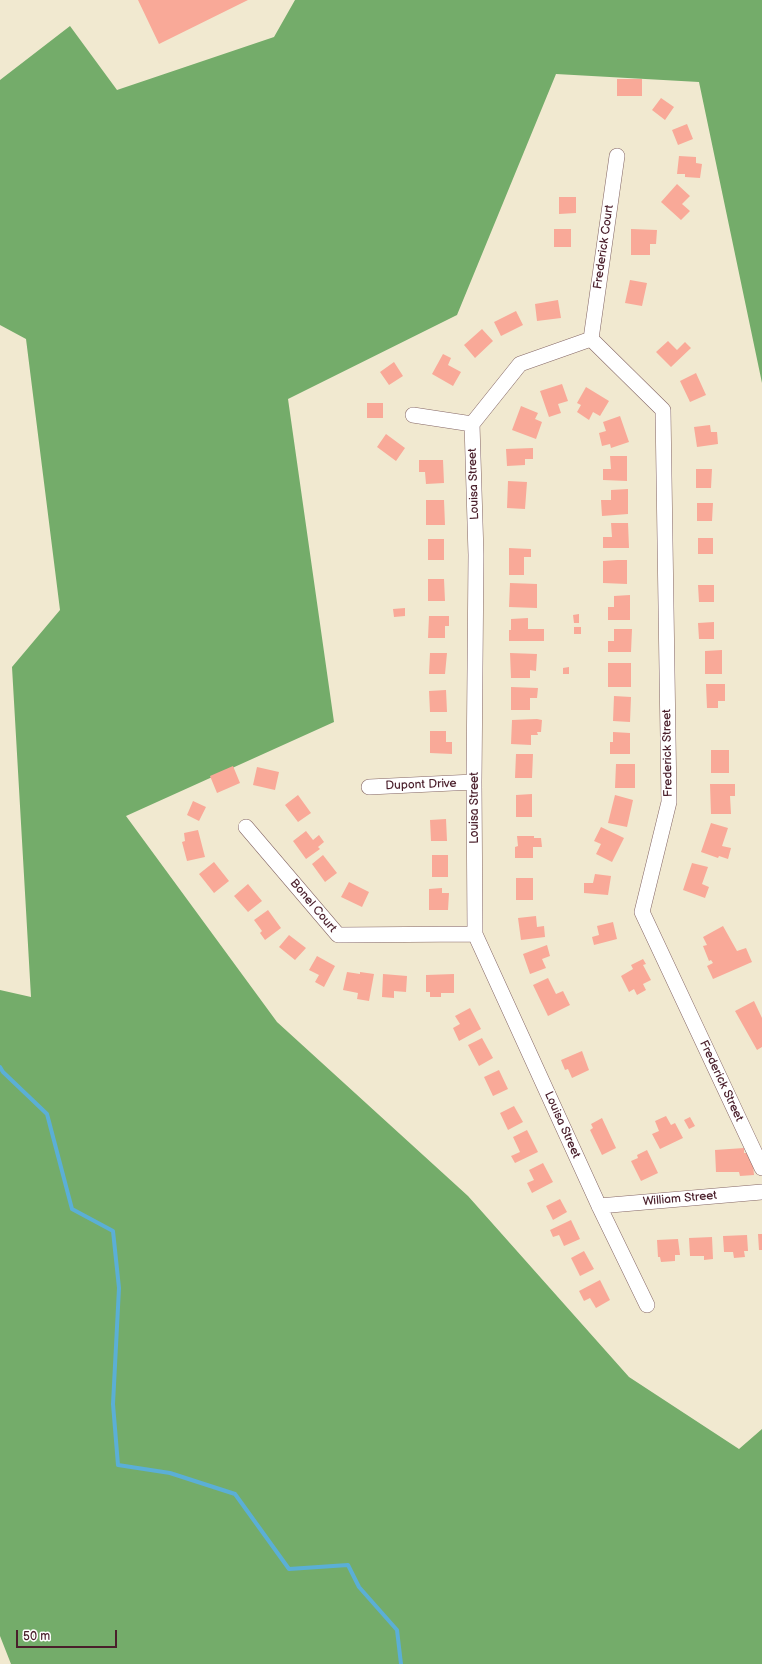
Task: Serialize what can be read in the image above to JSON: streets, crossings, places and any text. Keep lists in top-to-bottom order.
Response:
{
  "streets": {
    "street": [
      "Frederick Court",
      "Louisa Street",
      "Frederick Street",
      "Dupont Drive",
      "Bonel Court",
      "William Street"
    ]
  },
  "crossings": [
    ["Frederick Court", "Frederick Street"],
    ["Louisa Street", "Dupont Drive"],
    ["Louisa Street", "Bonel Court"],
    ["Louisa Street", "William Street"]
  ],
  "scale_bar": "50 m"
}
